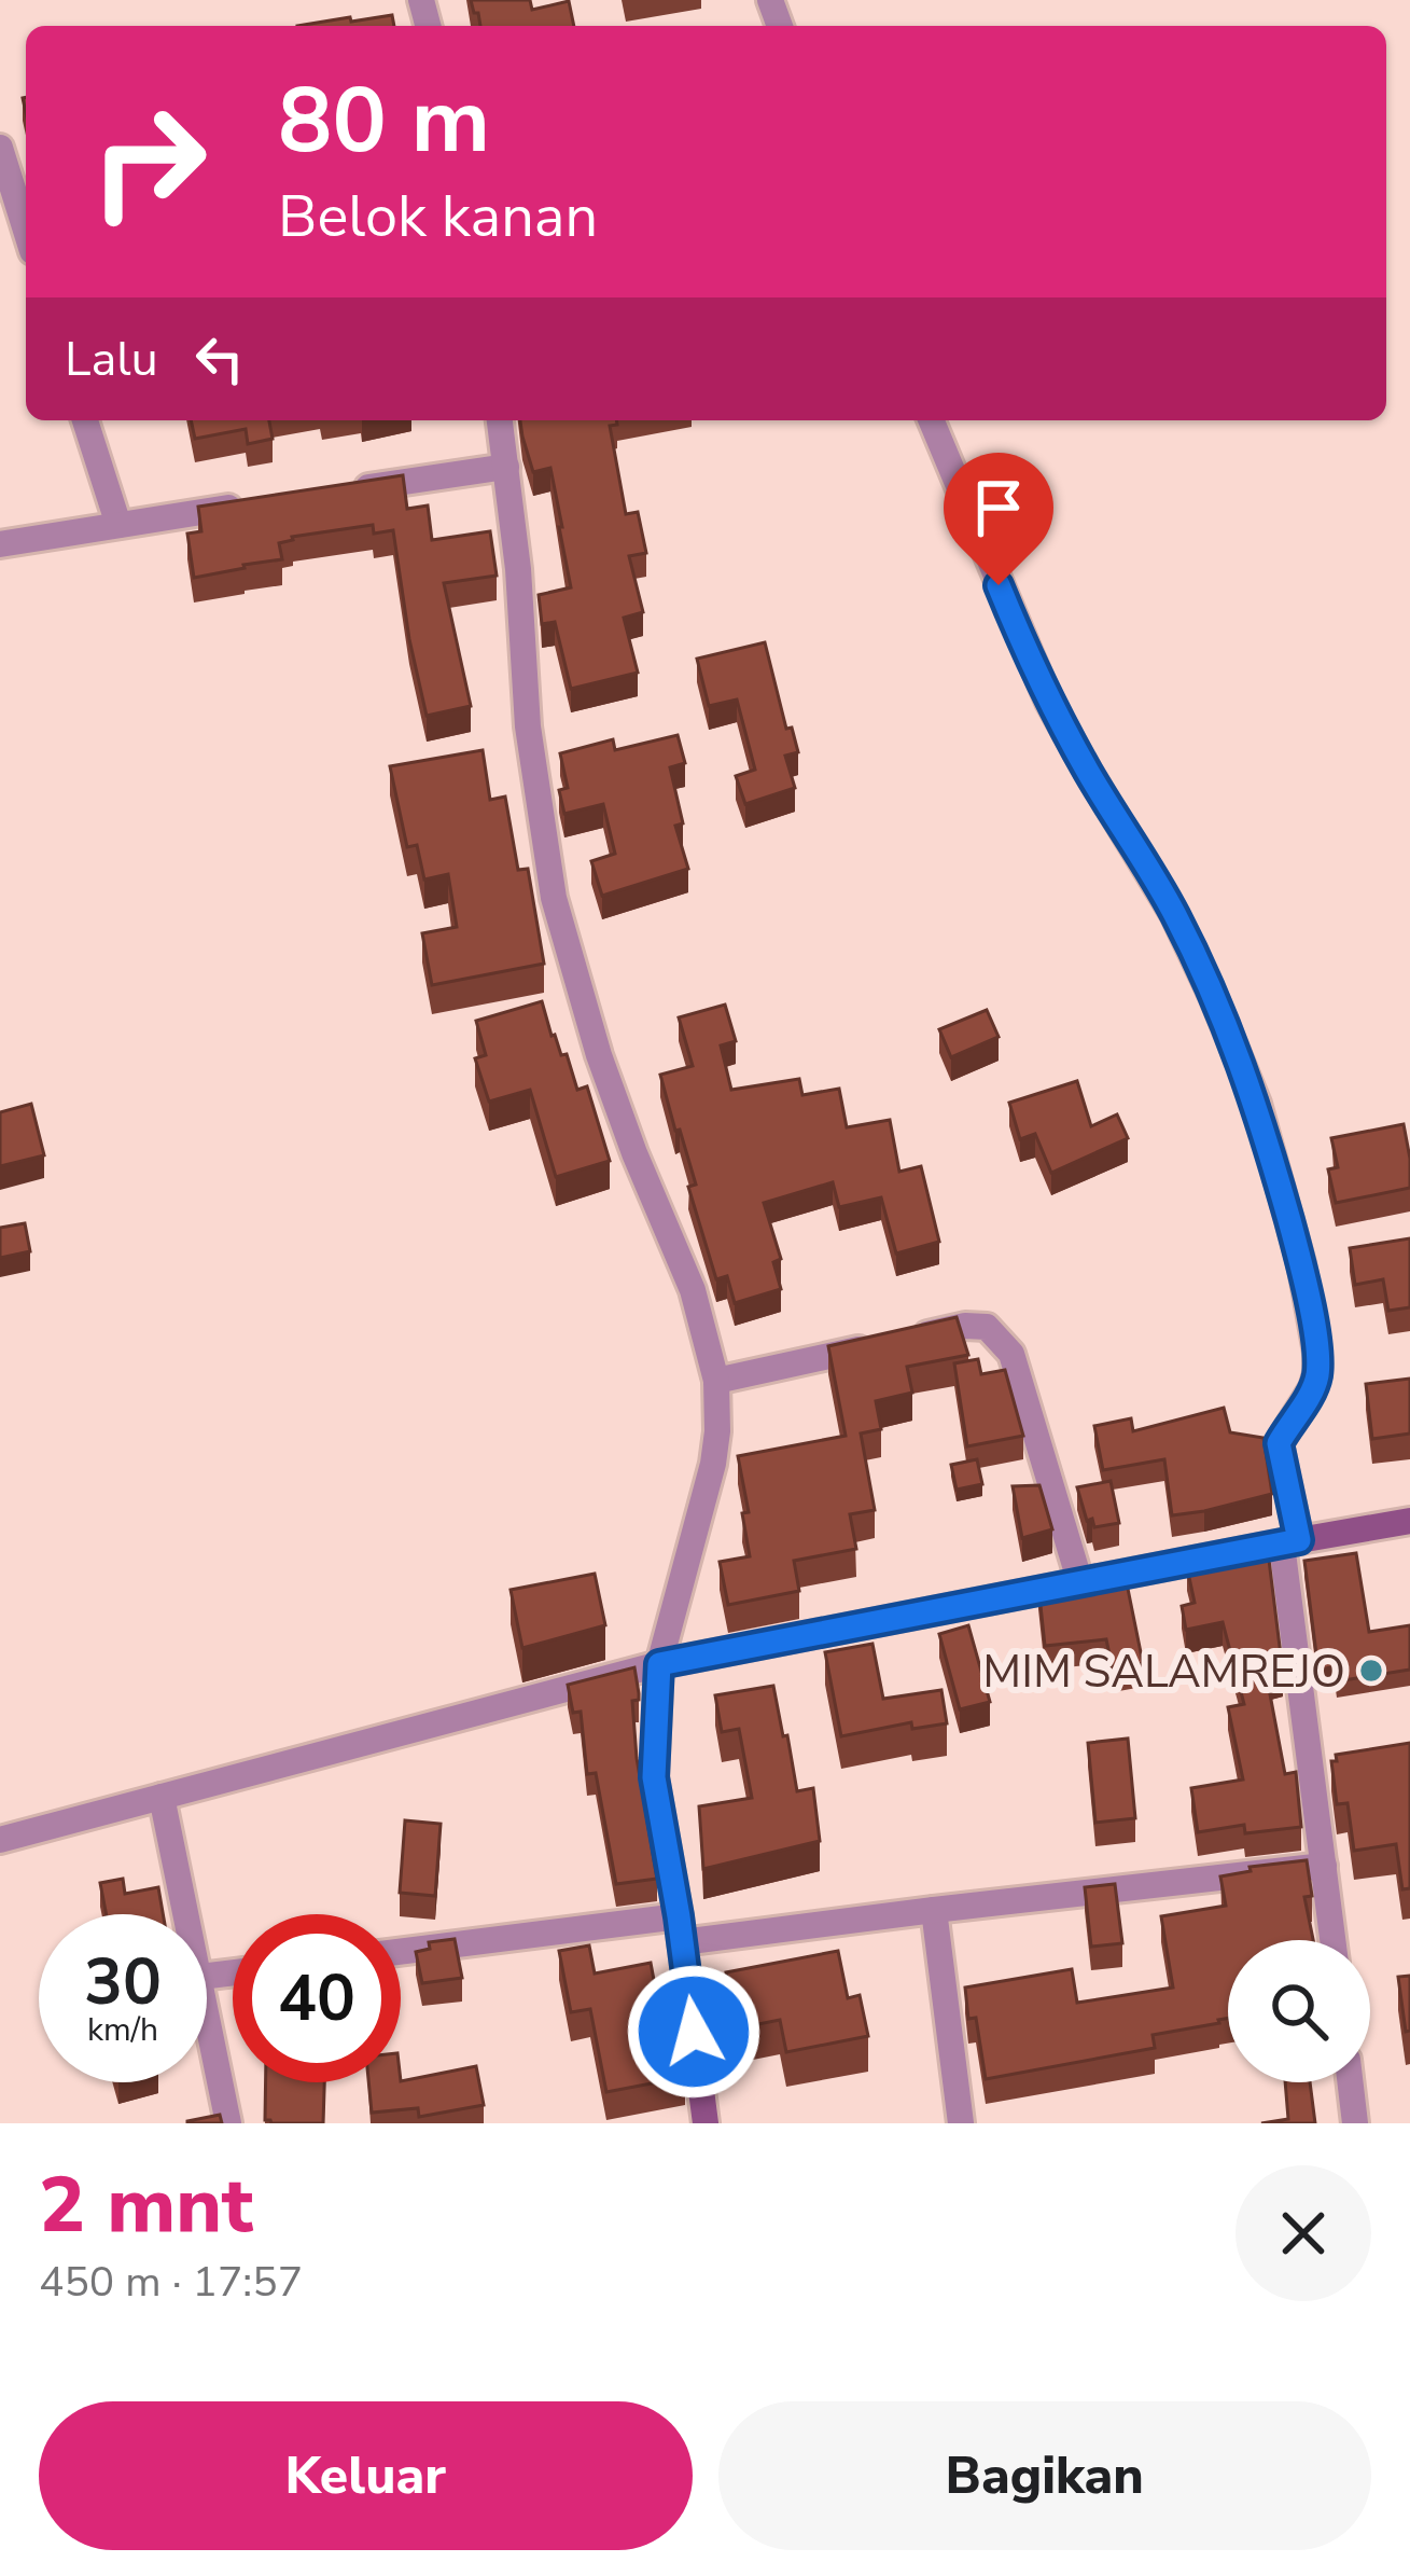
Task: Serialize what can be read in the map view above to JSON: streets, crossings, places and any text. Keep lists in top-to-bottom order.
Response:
{
  "places": ["MIM SALAMREJO"],
  "page": {
    "turn": ["80 m", "Belok kanan"],
    "then": "Lalu",
    "speed": "30 km/h",
    "limit": "40",
    "heading": ["2 mnt", "450 m · 17:57"],
    "buttons": ["Keluar", "Bagikan"]
  }
}
